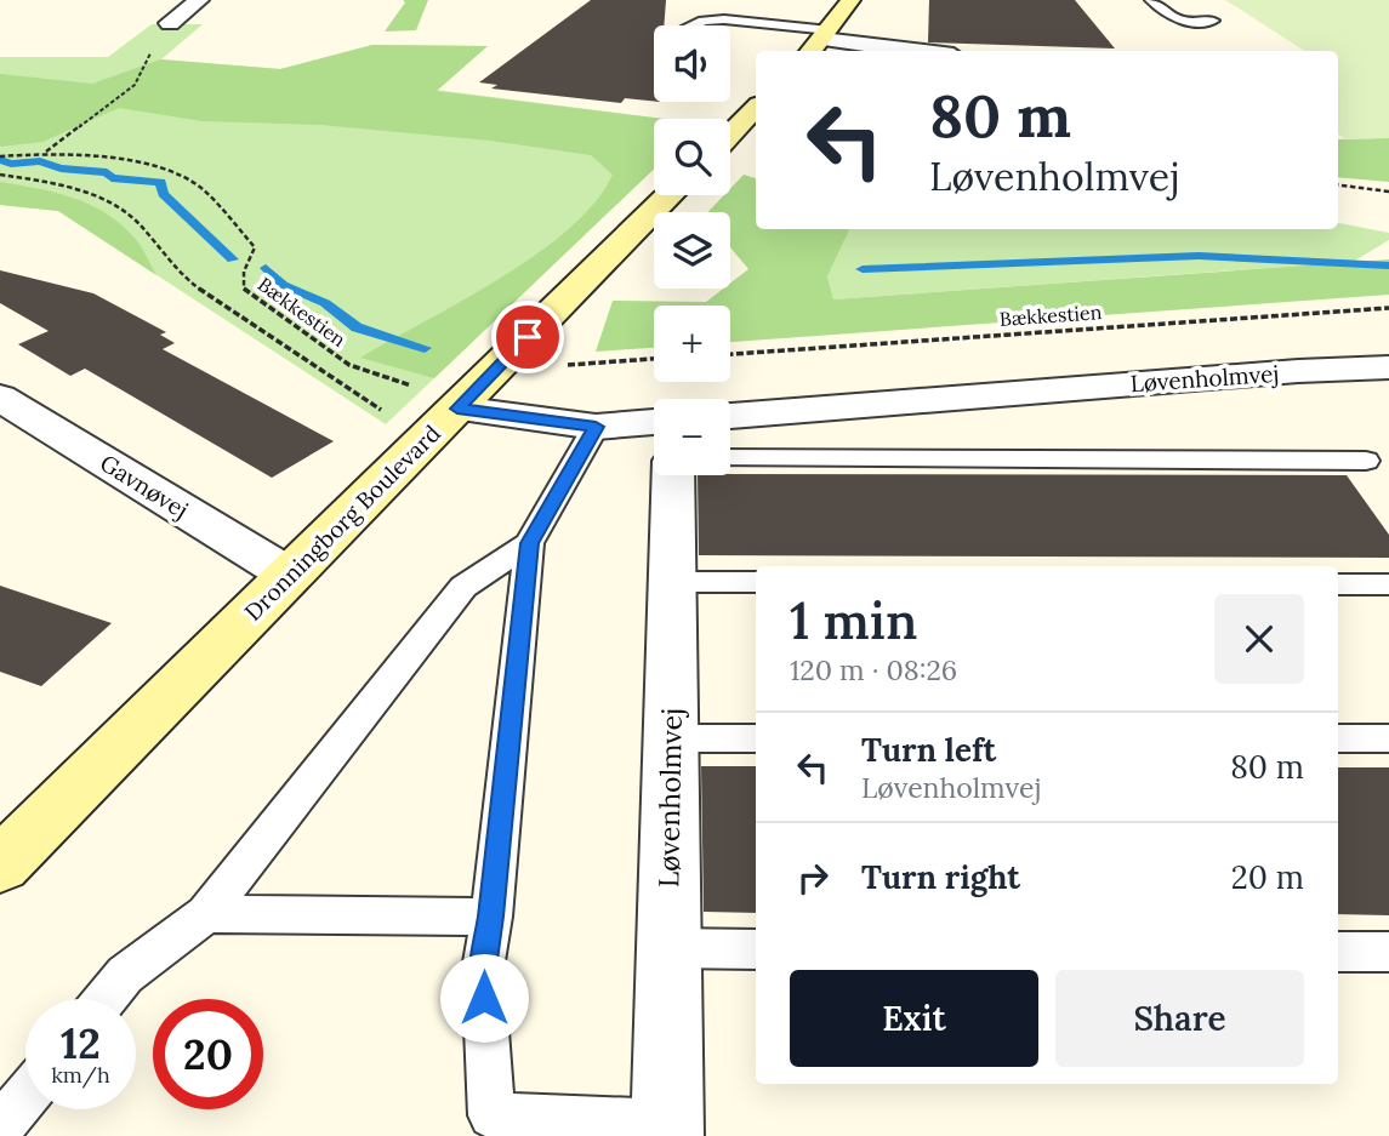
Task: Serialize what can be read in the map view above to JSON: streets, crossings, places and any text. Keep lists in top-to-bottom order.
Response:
{
  "streets": {
    "street": ["Løvenholmvej", "Gavnøvej", "Dronningborg Boulevard"],
    "path": ["Bækkestien"]
  },
  "crossings": [
    ["Bækkestien", "Dronningborg Boulevard"],
    ["Gavnøvej", "Dronningborg Boulevard"]
  ],
  "page": {
    "map_buttons": ["+", "−"],
    "turn": ["80 m", "Løvenholmvej"],
    "heading": ["1 min", "120 m · 08:26"],
    "list": [
      {
        "name": "Turn left",
        "note": "Løvenholmvej",
        "value": "80 m"
      },
      {
        "name": "Turn right",
        "value": "20 m"
      }
    ],
    "buttons": ["Exit", "Share"],
    "speed": "12 km/h",
    "limit": "20"
  }
}
